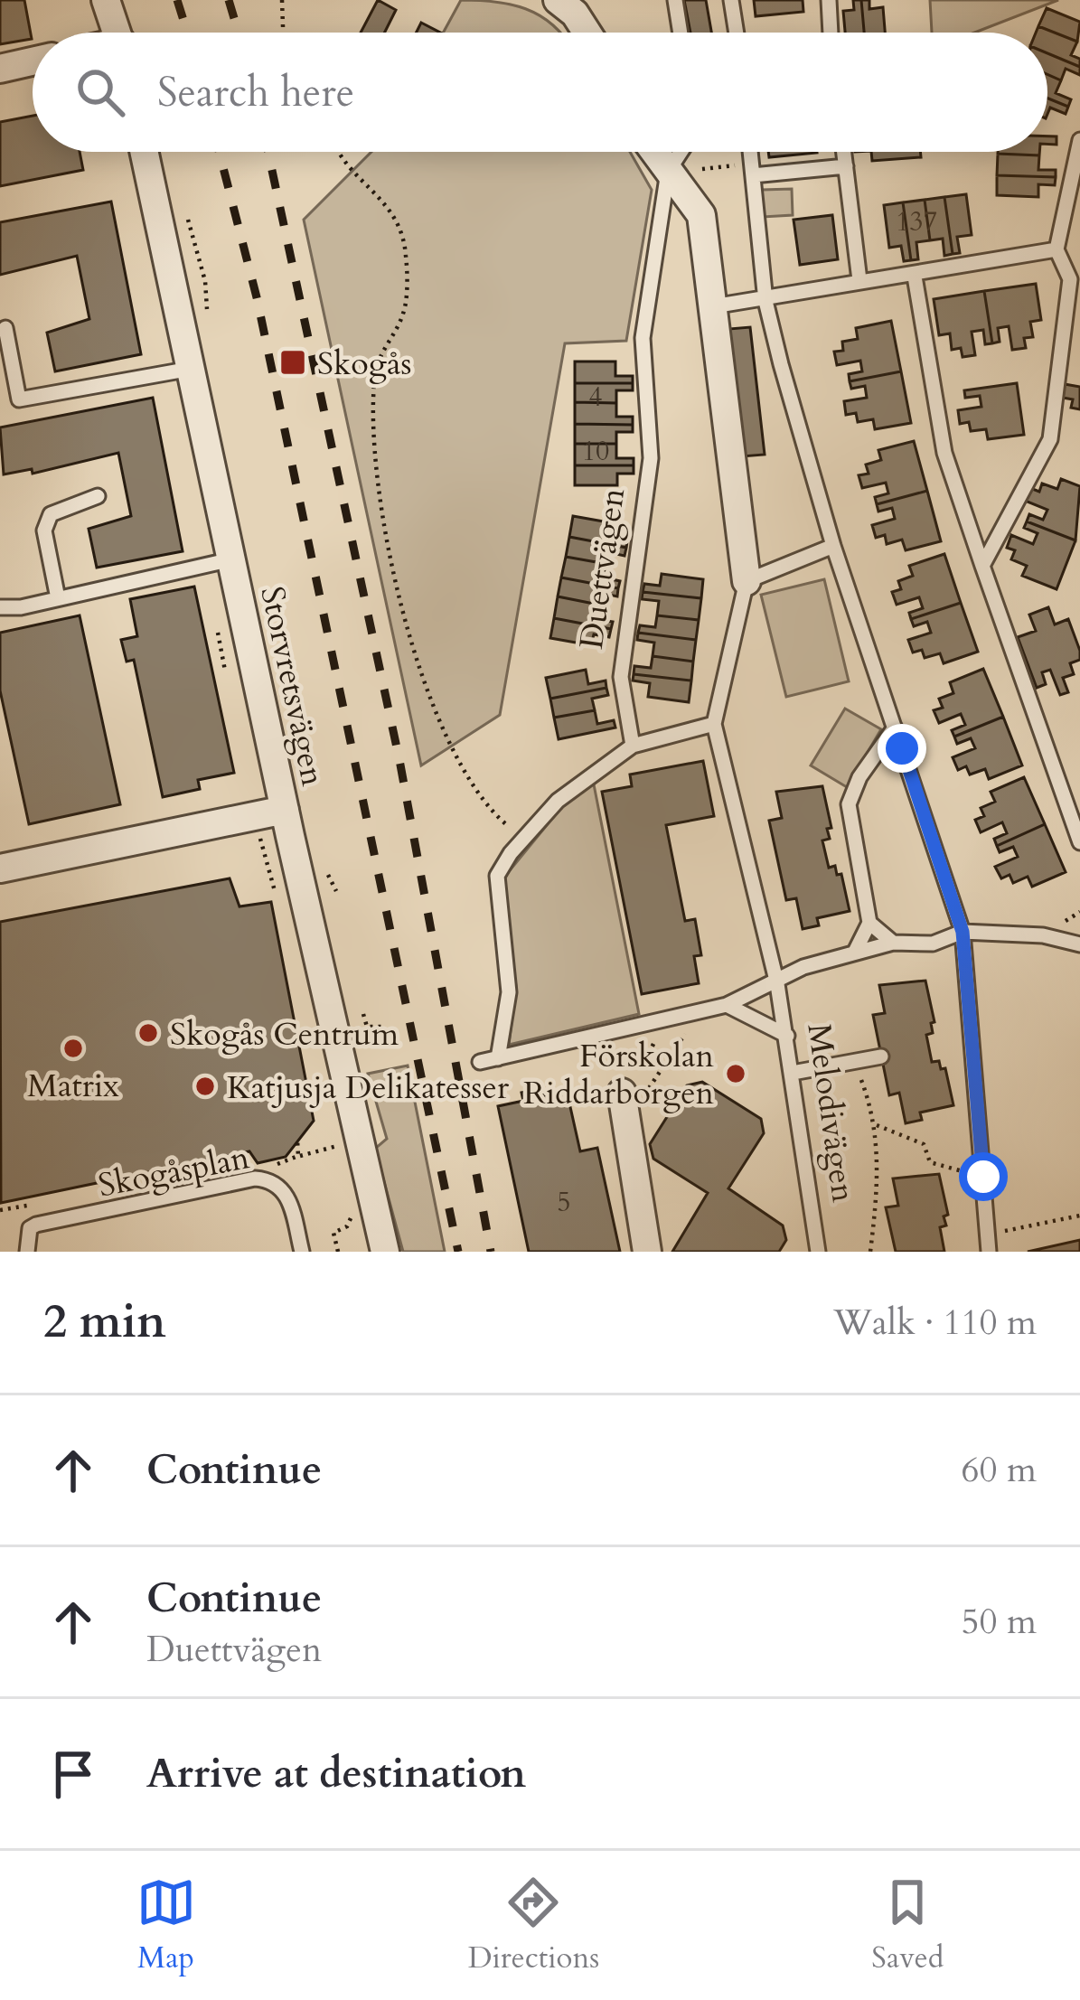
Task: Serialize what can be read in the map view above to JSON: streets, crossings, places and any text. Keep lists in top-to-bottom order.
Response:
{
  "streets": {
    "street": ["Storvretsvägen"],
    "lane": ["Duettvägen", "Melodivägen", "Skogåsplan"]
  },
  "places": {
    "transit": ["Skogås"],
    "other": [
      "Skogås Centrum",
      "Matrix",
      "Förskolan Riddarborgen",
      "Katjusja Delikatesser"
    ]
  },
  "house_numbers": [
    "137",
    "4",
    "10",
    "5"
  ],
  "page": {
    "search": "Search here",
    "heading": ["2 min", "Walk · 110 m"],
    "list": [
      ["Continue", "60 m"],
      ["Continue", "Duettvägen", "50 m"],
      "Arrive at destination"
    ],
    "nav": ["Map", "Directions", "Saved"]
  }
}
